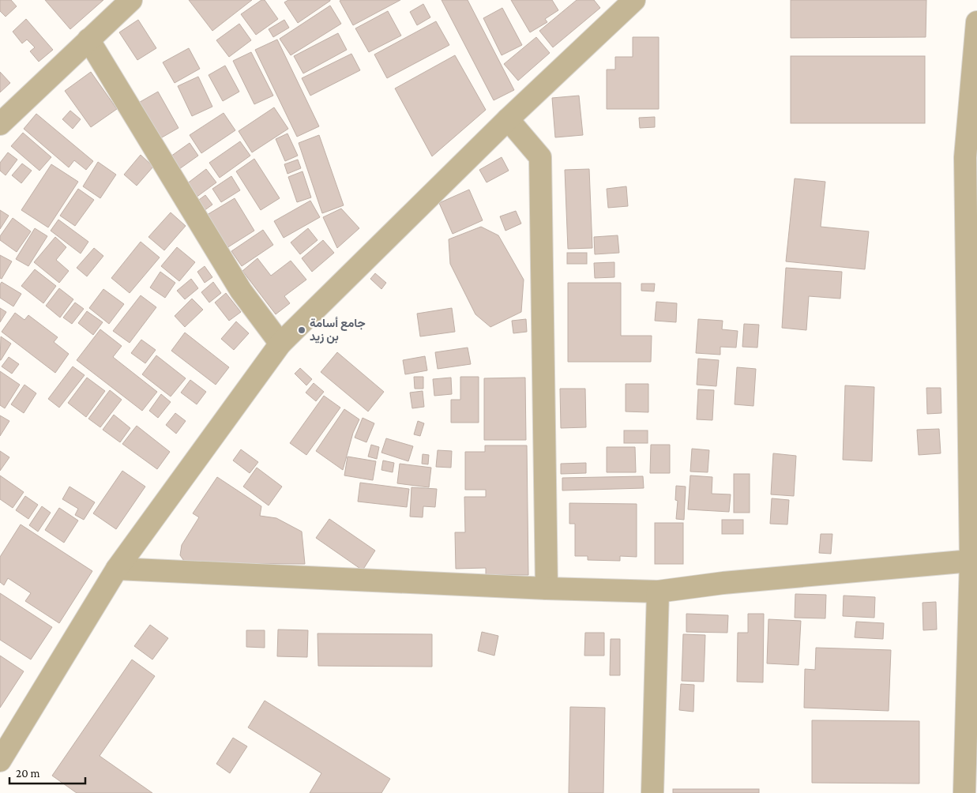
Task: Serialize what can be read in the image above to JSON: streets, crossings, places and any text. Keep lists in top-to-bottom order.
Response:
{
  "places": ["جامع أسامة بن زيد"],
  "scale_bar": "20 m"
}
